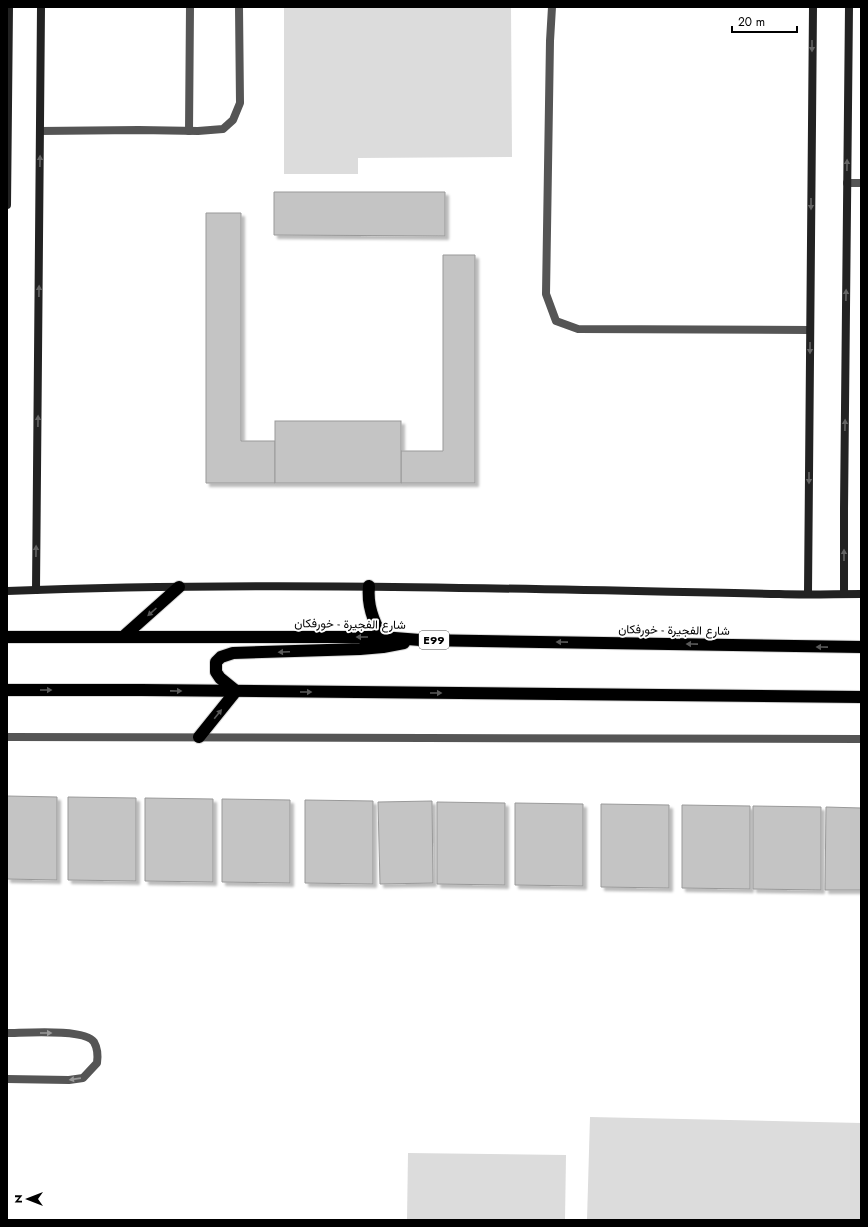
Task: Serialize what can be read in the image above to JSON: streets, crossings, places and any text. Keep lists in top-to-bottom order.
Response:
{
  "streets": {
    "highway": ["شارع الفجيرة - خورفكان", "E99"]
  },
  "scale_bar": "20 m",
  "north": "left"
}
